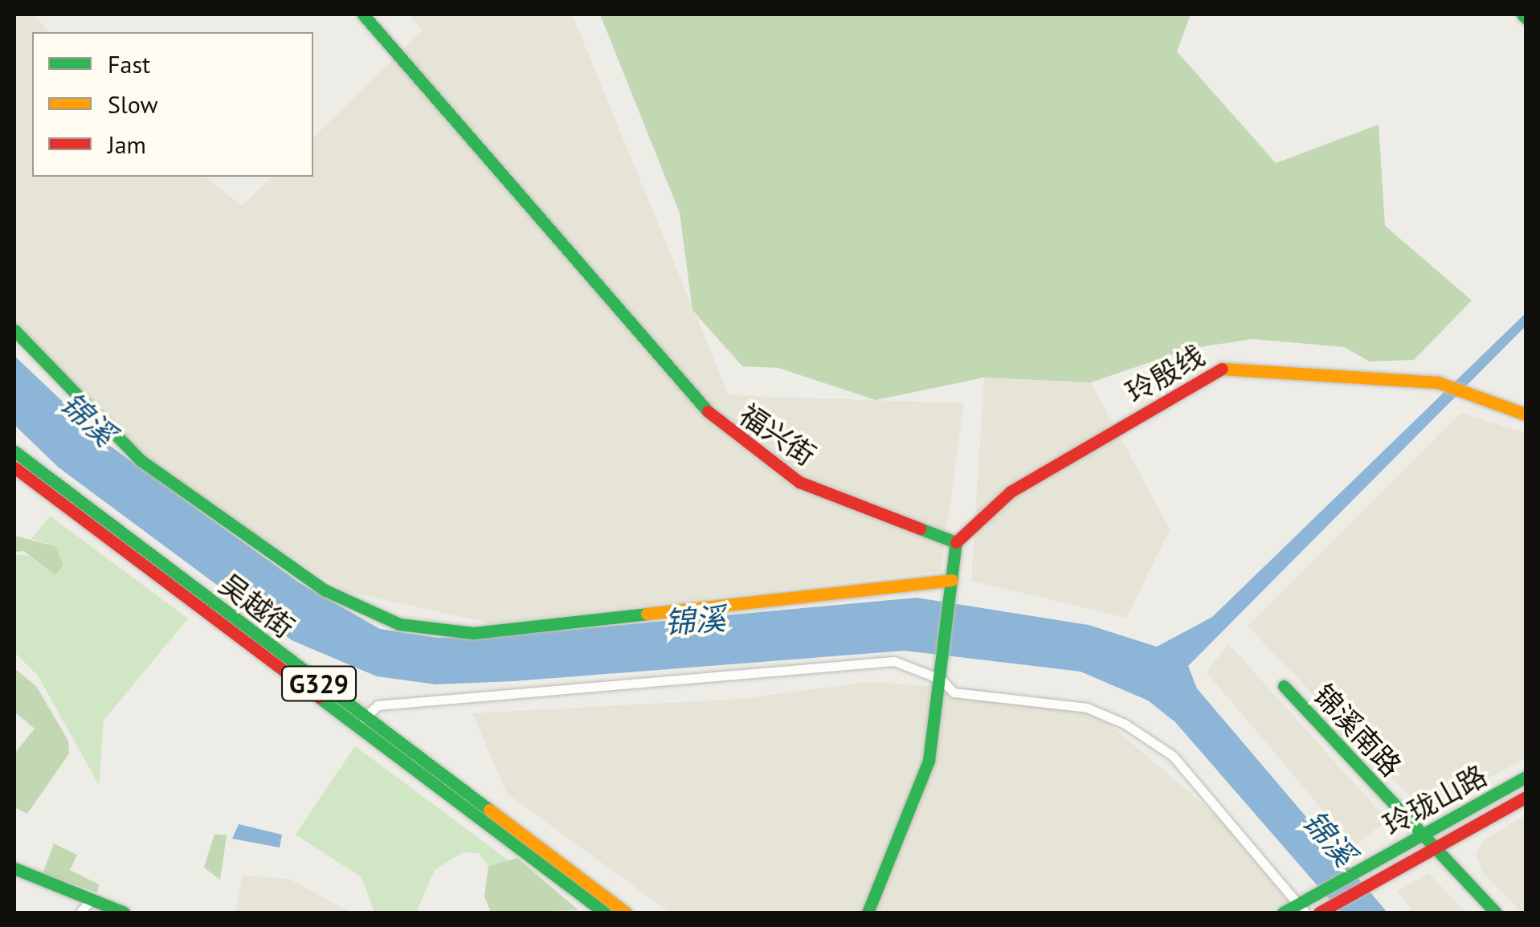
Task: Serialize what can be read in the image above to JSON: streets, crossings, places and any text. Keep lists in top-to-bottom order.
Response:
{
  "streets": {
    "main road": [
      "玲殷线",
      "福兴街",
      "吴越街",
      "G329",
      "锦溪南路",
      "玲珑山路"
    ]
  },
  "crossings": [
    ["玲殷线", "福兴街"],
    ["锦溪南路", "玲珑山路"]
  ],
  "water": ["锦溪"],
  "legend": ["Fast", "Slow", "Jam"]
}
